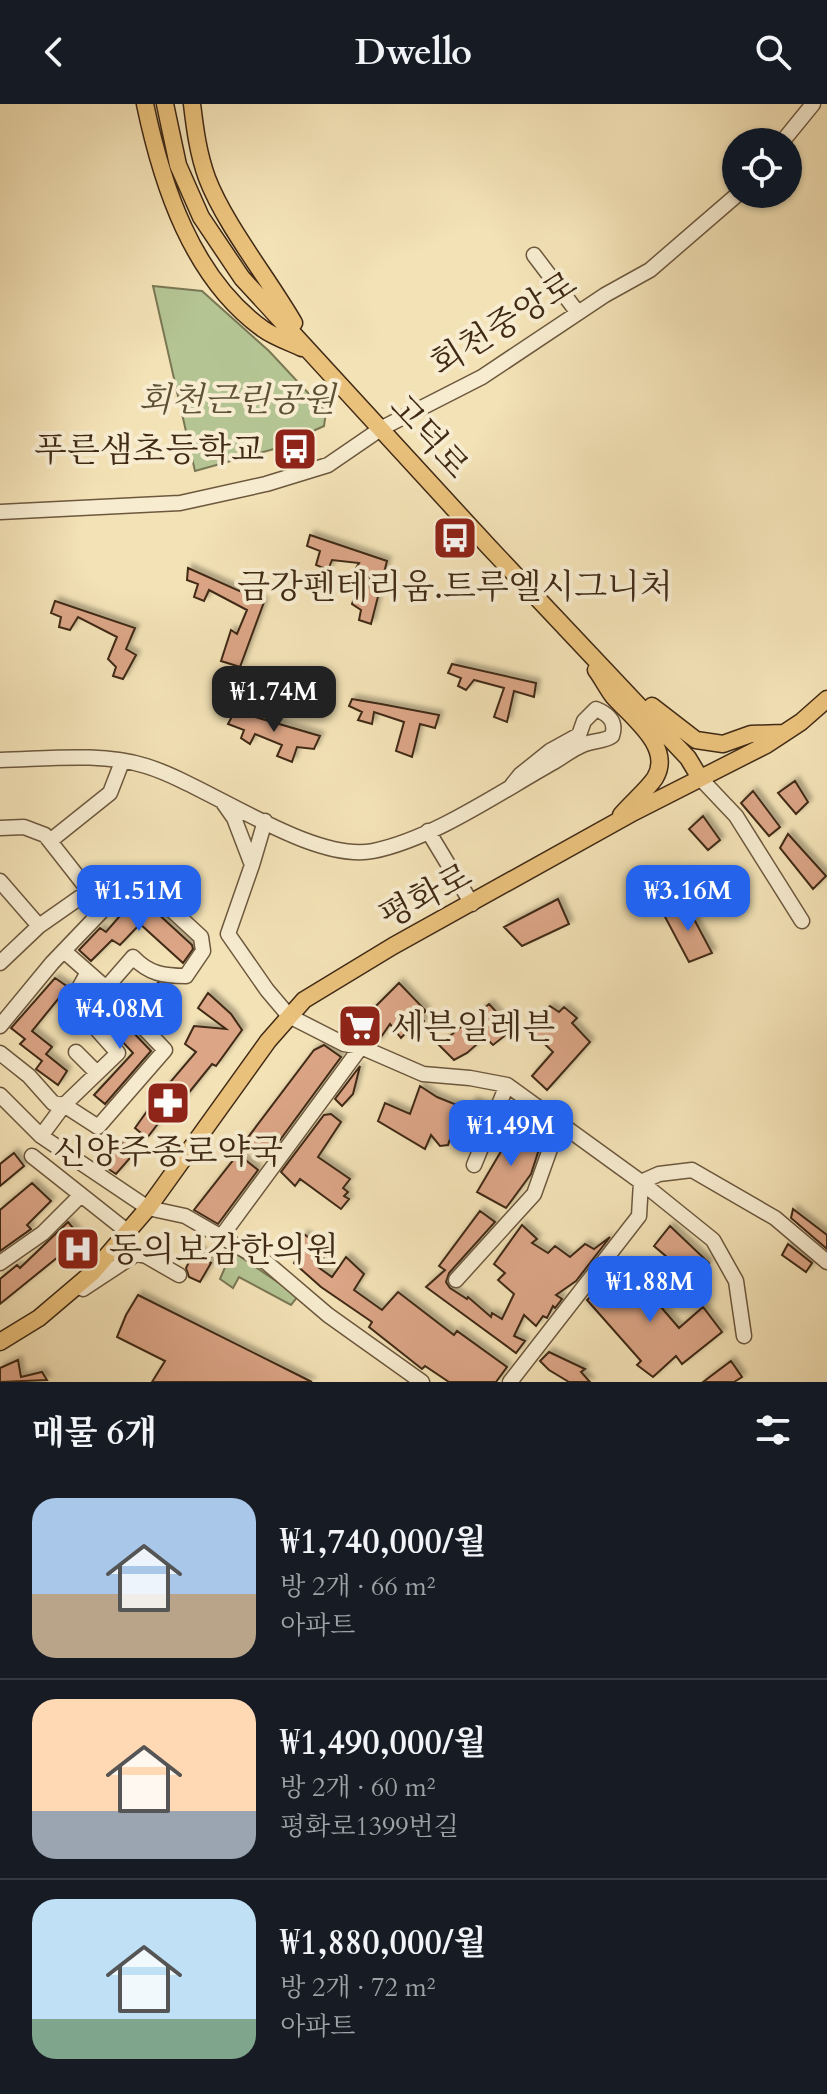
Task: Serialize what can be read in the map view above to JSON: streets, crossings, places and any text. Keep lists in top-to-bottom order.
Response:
{
  "streets": {
    "main road": ["고덕로", "평화로"],
    "street": ["회천중앙로"]
  },
  "crossings": [
    ["회천중앙로", "고덕로"],
    ["고덕로", "평화로"]
  ],
  "parks": ["회천근린공원"],
  "places": {
    "bus stop": ["푸른샘초등학교", "금강펜테리움.트루엘시그니처"],
    "supermarket": ["세븐일레븐"],
    "pharmacy": ["신양주종로약국"],
    "hospital": ["동의보감한의원"]
  },
  "page": {
    "header": "Dwello",
    "price": [
      "₩1.74M",
      "₩1.51M",
      "₩3.16M",
      "₩4.08M",
      "₩1.49M",
      "₩1.88M"
    ],
    "heading": "매물 6개",
    "list": [
      {
        "name": "₩1,740,000/월",
        "note": "방 2개 · 66 m² · 아파트"
      },
      {
        "name": "₩1,490,000/월",
        "note": "방 2개 · 60 m² · 평화로1399번길"
      },
      {
        "name": "₩1,880,000/월",
        "note": "방 2개 · 72 m² · 아파트"
      }
    ]
  }
}
